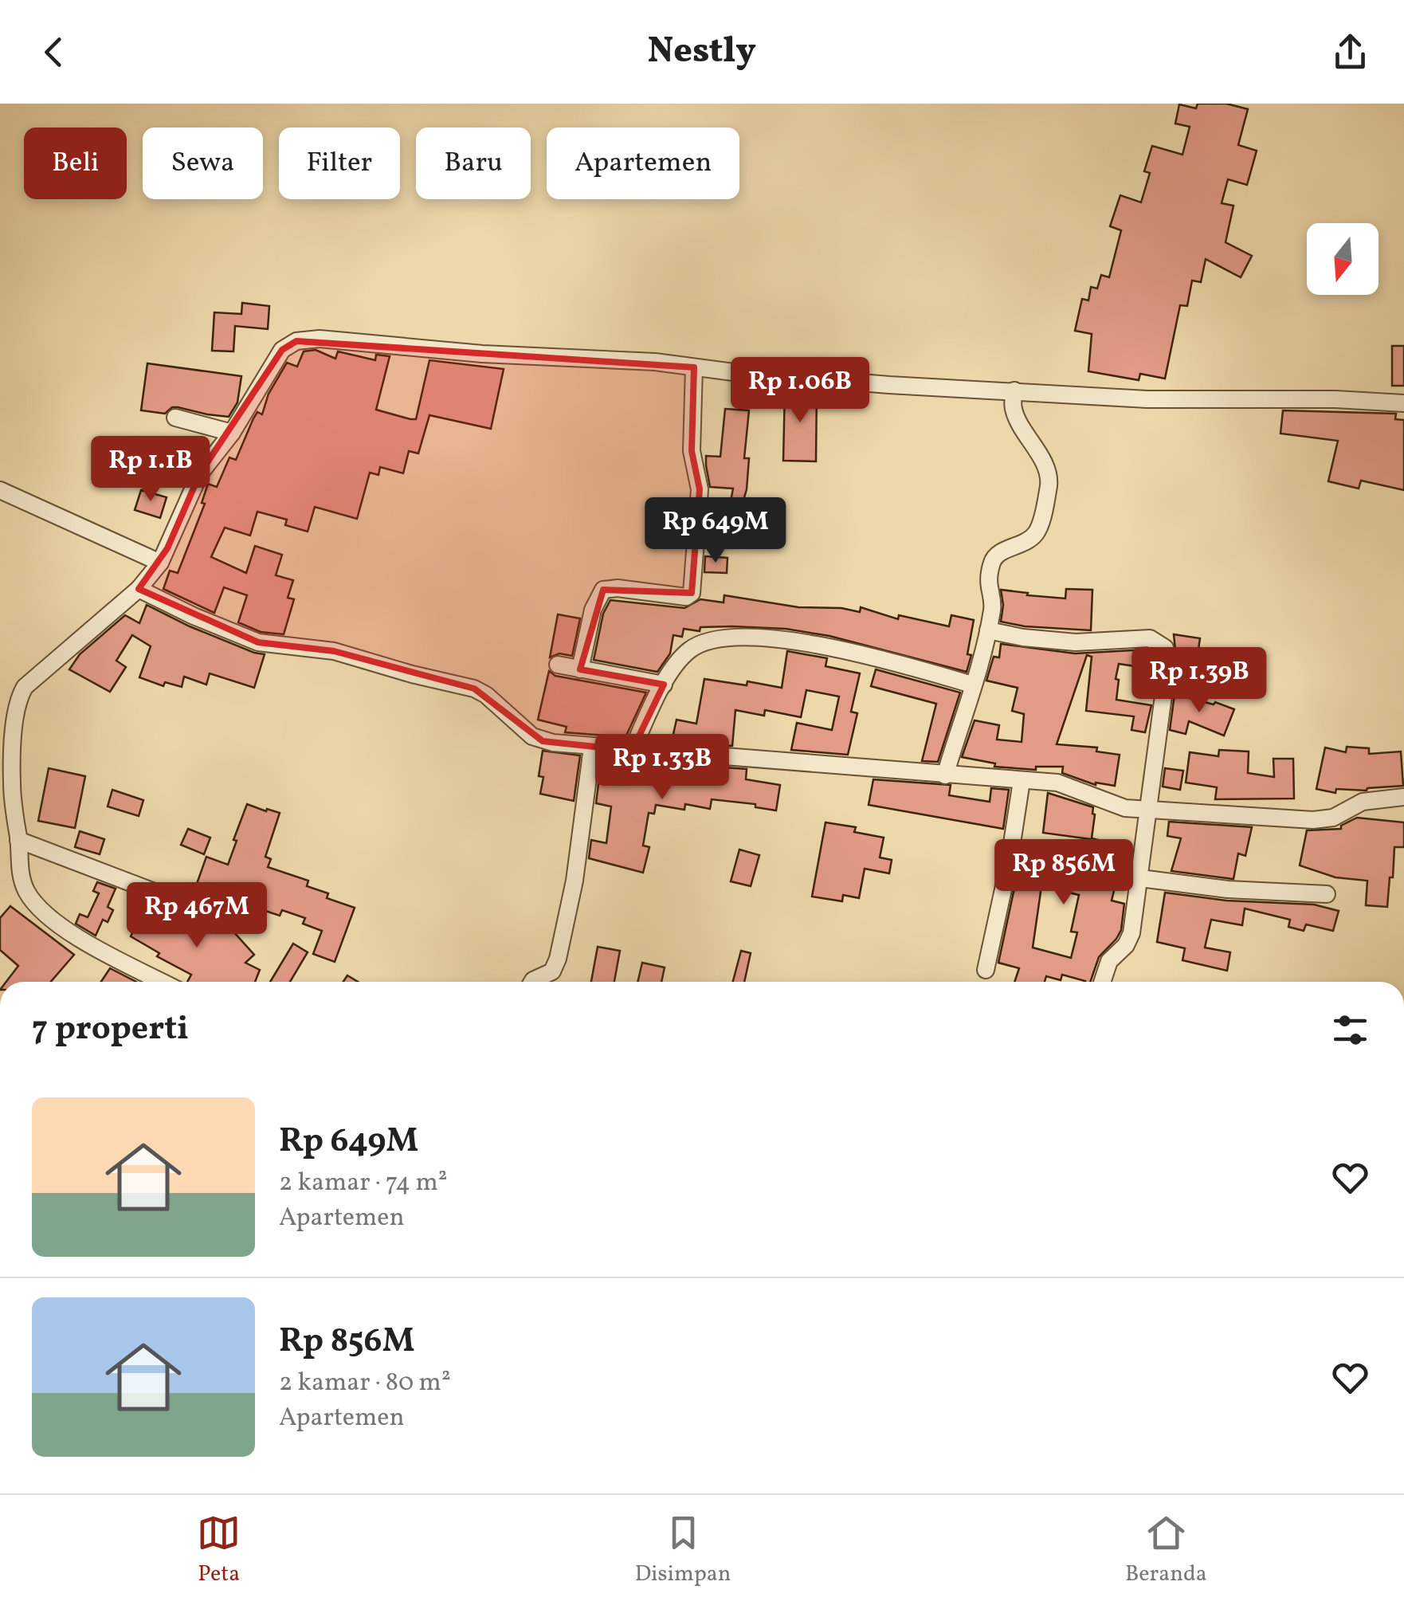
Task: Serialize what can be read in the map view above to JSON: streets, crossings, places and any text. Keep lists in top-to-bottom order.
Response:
{
  "north": "bottom",
  "page": {
    "header": "Nestly",
    "chip": [
      "Beli",
      "Sewa",
      "Filter",
      "Baru",
      "Apartemen"
    ],
    "price": [
      "Rp 1.06B",
      "Rp 1.1B",
      "Rp 649M",
      "Rp 1.39B",
      "Rp 1.33B",
      "Rp 856M",
      "Rp 467M"
    ],
    "heading": "7 properti",
    "list": [
      {
        "name": "Rp 649M",
        "note": "2 kamar · 74 m² · Apartemen"
      },
      {
        "name": "Rp 856M",
        "note": "2 kamar · 80 m² · Apartemen"
      }
    ],
    "tabs": ["Peta", "Disimpan", "Beranda"]
  }
}
